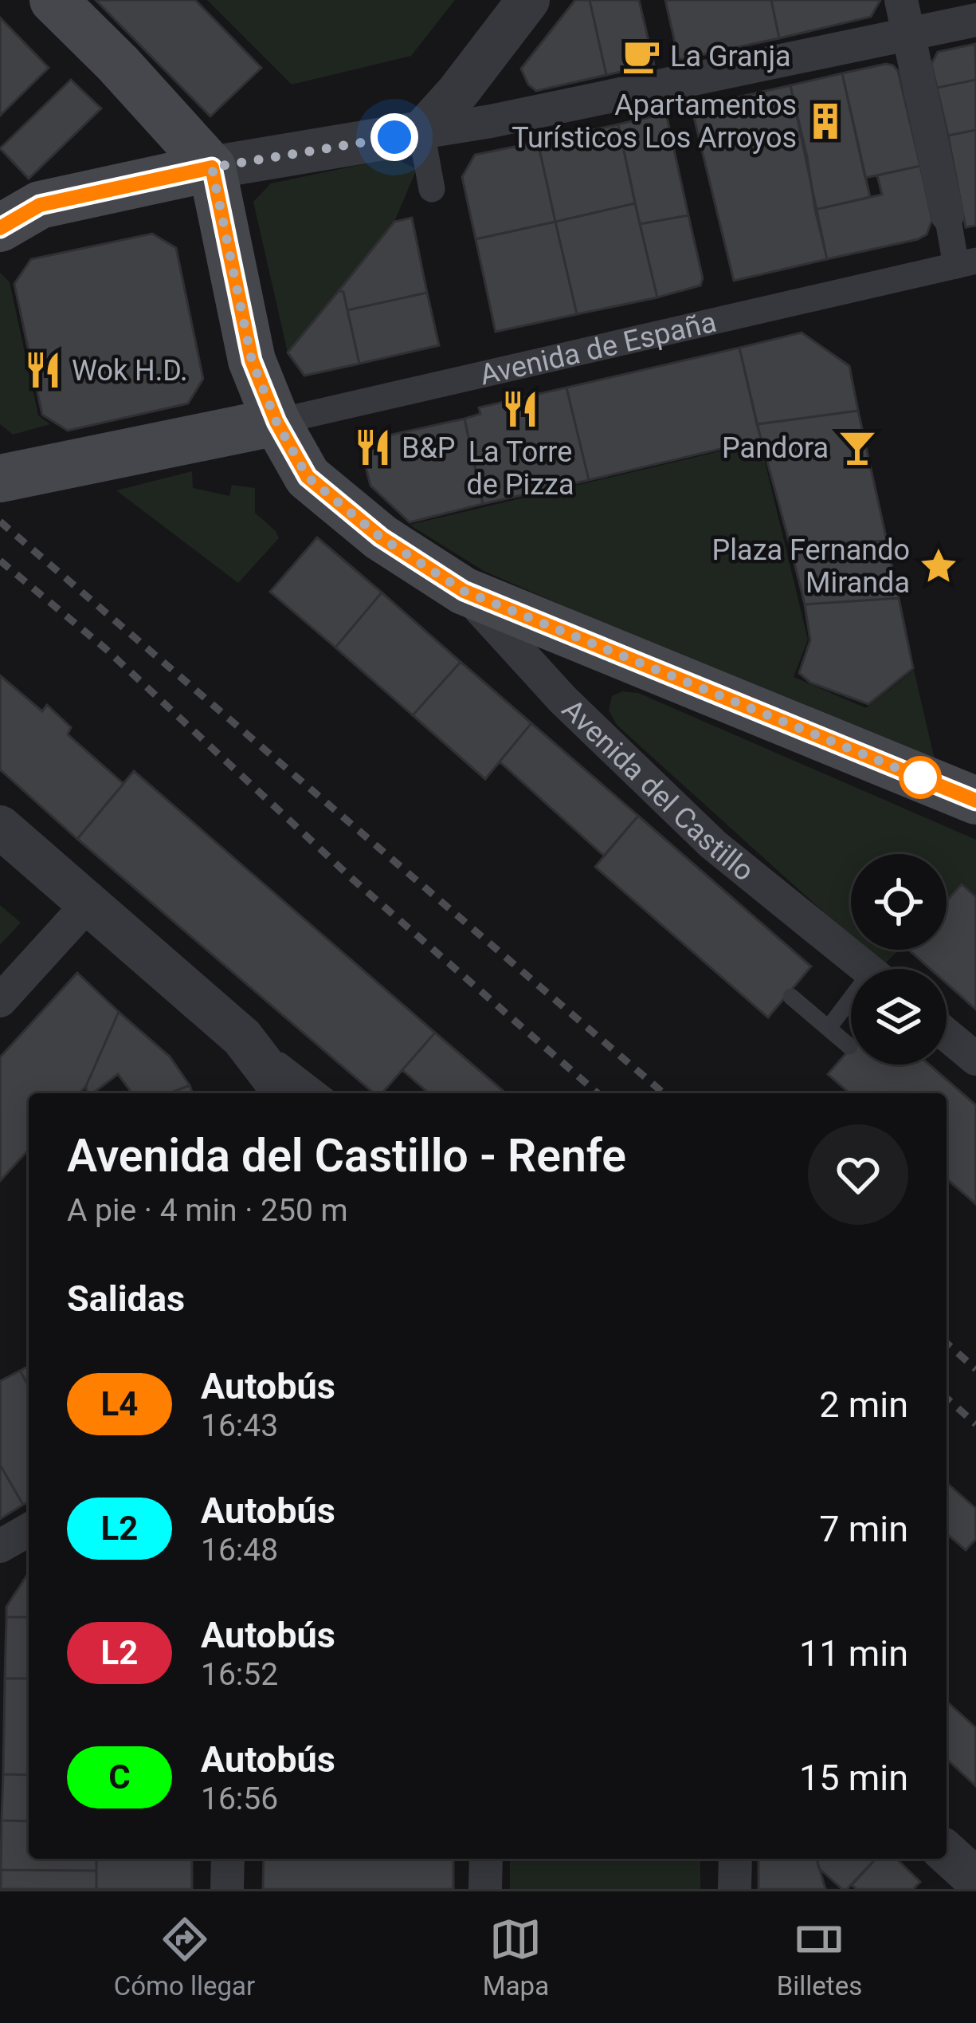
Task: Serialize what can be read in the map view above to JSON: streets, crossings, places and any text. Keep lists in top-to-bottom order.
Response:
{
  "streets": {
    "main road": ["Avenida de España", "Avenida del Castillo"]
  },
  "crossings": [
    ["Avenida de España", "Avenida del Castillo"]
  ],
  "places": {
    "cafe": ["La Granja"],
    "building": ["Apartamentos Turísticos Los Arroyos"],
    "restaurant": ["Wok H.D.", "La Torre de Pizza", "B&P"],
    "bar": ["Pandora"],
    "place": ["Plaza Fernando Miranda"]
  },
  "lines": ["bus line L4"],
  "page": {
    "heading": [
      ["Avenida del Castillo - Renfe", "A pie · 4 min · 250 m"],
      "Salidas"
    ],
    "list": [
      {
        "mark": "L4",
        "name": "Autobús",
        "note": "16:43",
        "value": "2 min"
      },
      {
        "mark": "L2",
        "name": "Autobús",
        "note": "16:48",
        "value": "7 min"
      },
      {
        "mark": "L2",
        "name": "Autobús",
        "note": "16:52",
        "value": "11 min"
      },
      {
        "mark": "C",
        "name": "Autobús",
        "note": "16:56",
        "value": "15 min"
      }
    ],
    "tabs": ["Cómo llegar", "Mapa", "Billetes"]
  }
}
